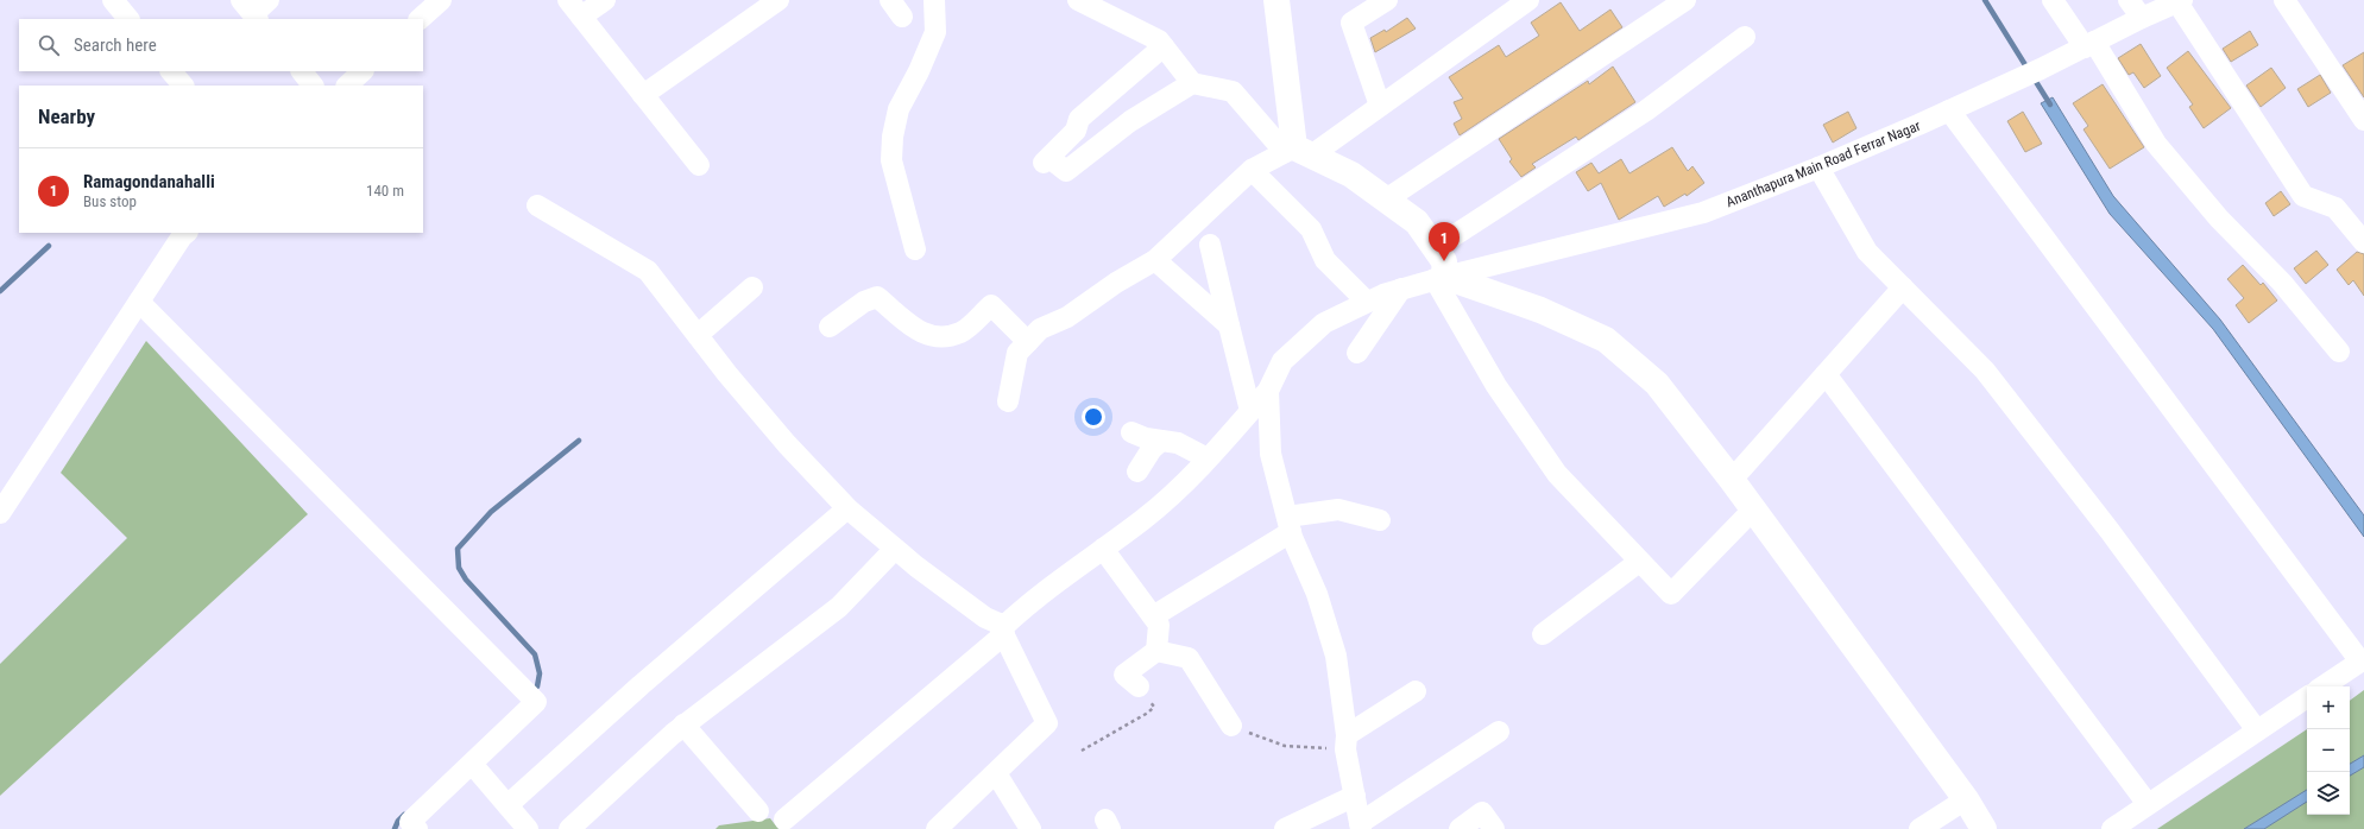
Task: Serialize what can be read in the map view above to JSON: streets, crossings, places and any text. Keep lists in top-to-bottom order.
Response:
{
  "streets": {
    "street": ["Ananthapura Main Road Ferrar Nagar"]
  },
  "page": {
    "search": "Search here",
    "heading": "Nearby",
    "list": [
      {
        "mark": "1",
        "name": "Ramagondanahalli",
        "note": "Bus stop",
        "value": "140 m"
      }
    ],
    "pins": "1",
    "map_buttons": ["+", "−"]
  }
}
